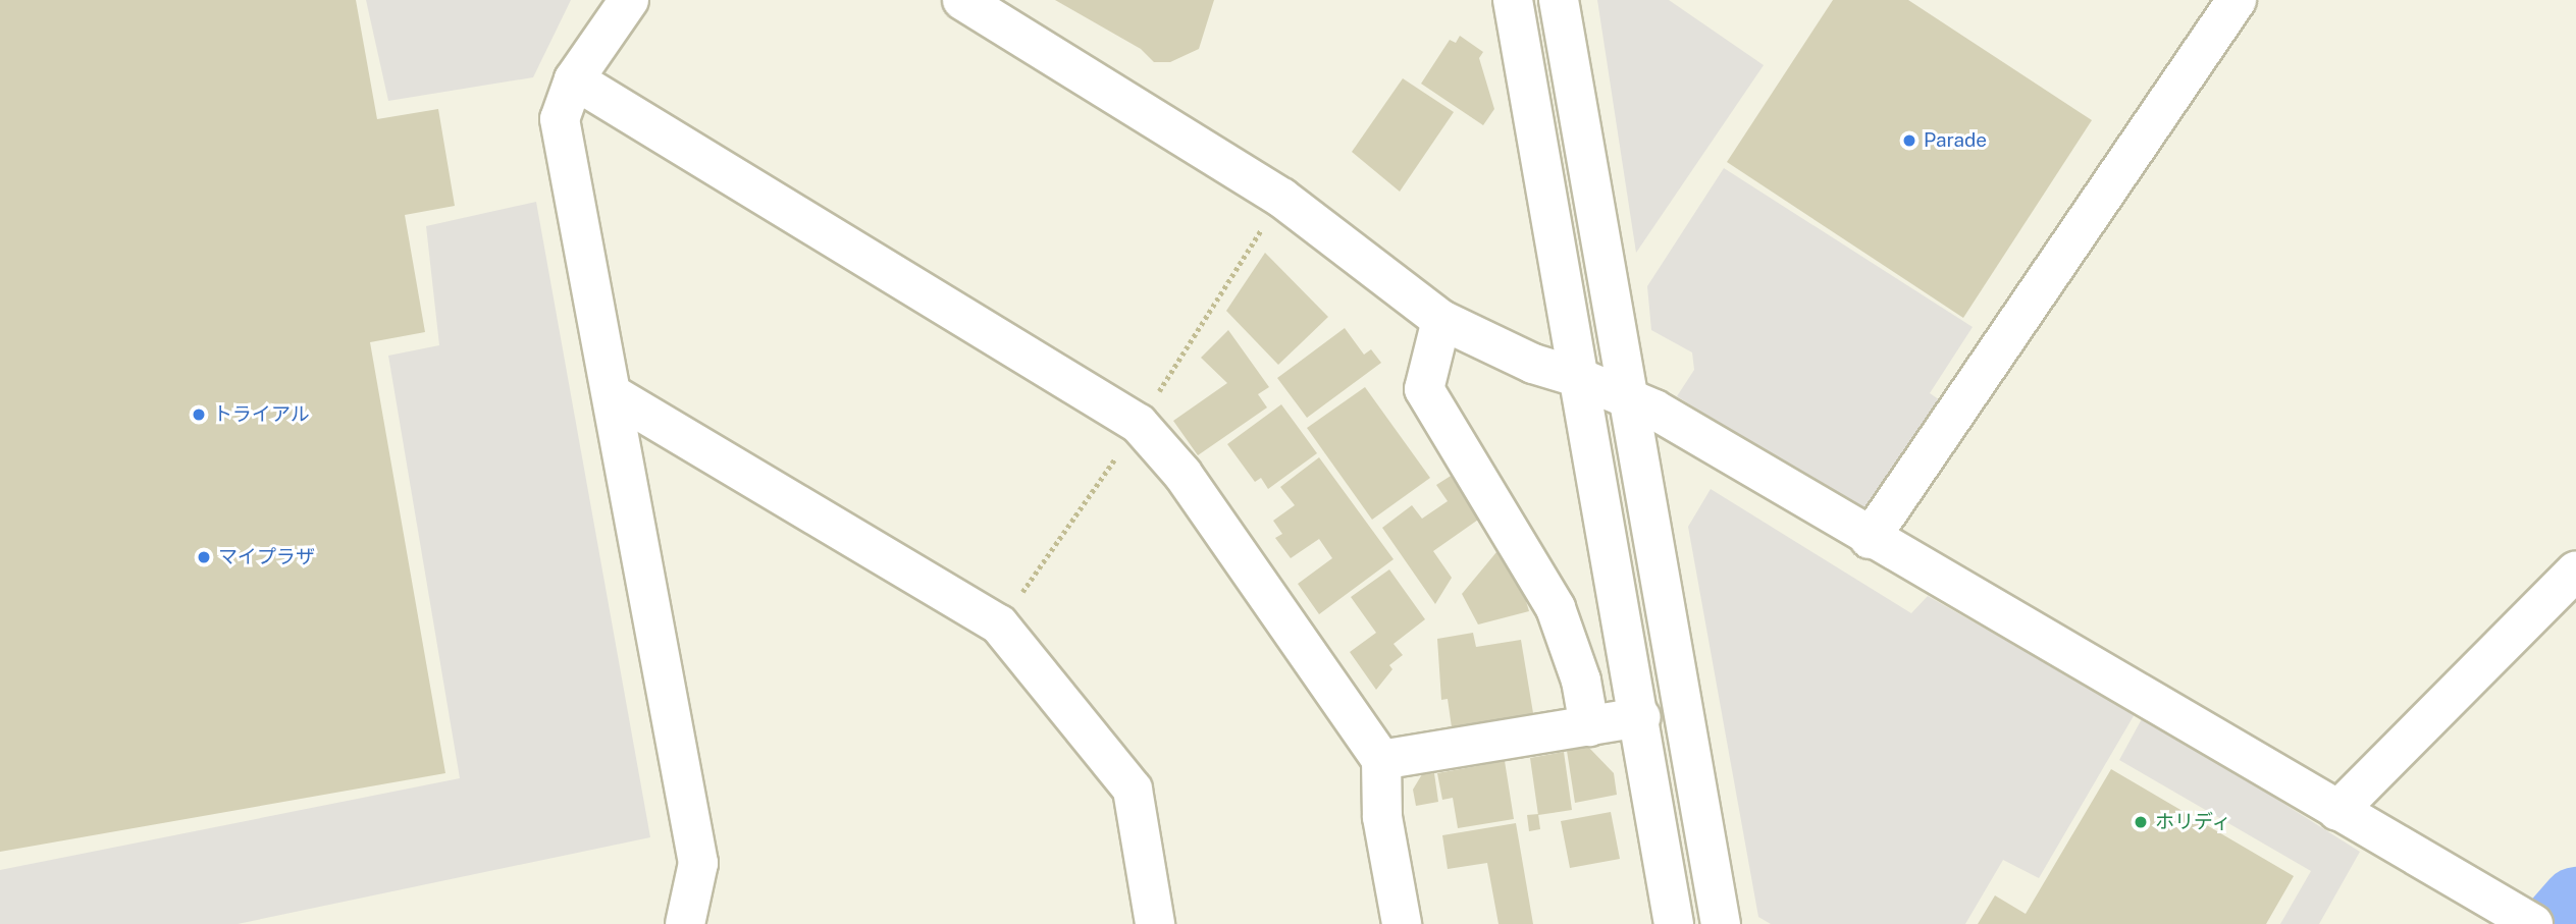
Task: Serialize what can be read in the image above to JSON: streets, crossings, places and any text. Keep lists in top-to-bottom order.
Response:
{
  "places": [
    "Parade",
    "トライアル",
    "マイプラザ",
    "ホリディ"
  ]
}
